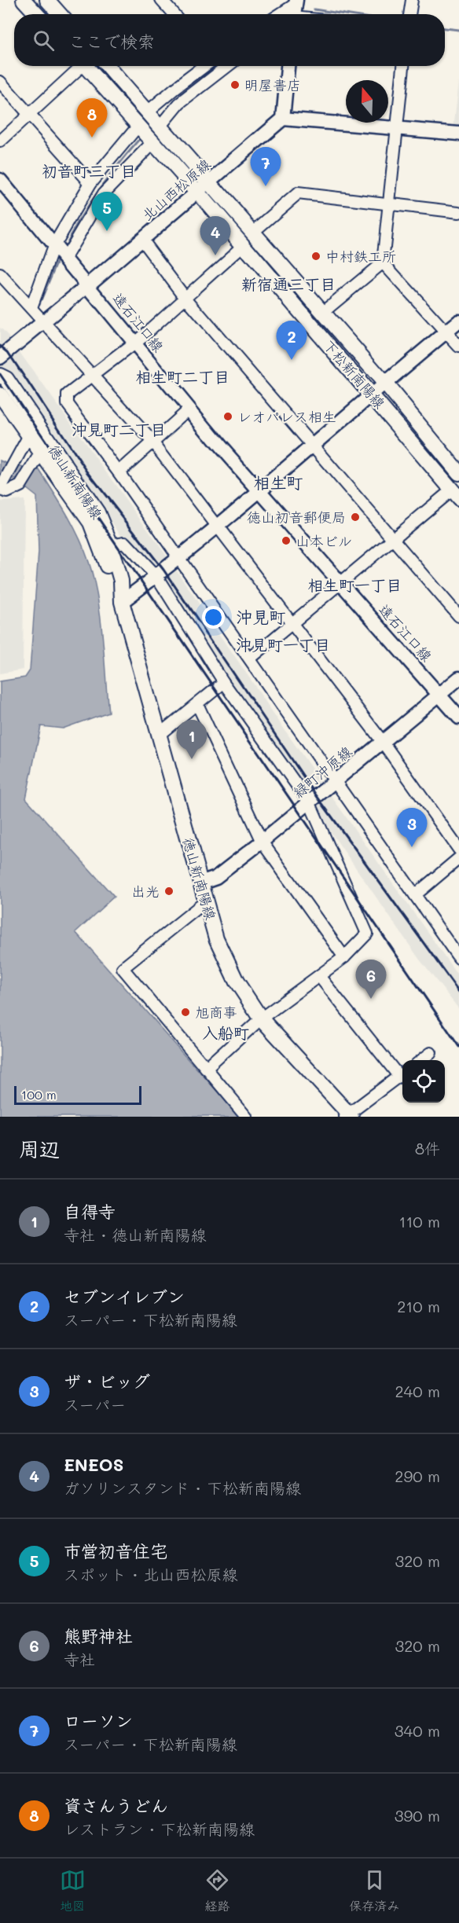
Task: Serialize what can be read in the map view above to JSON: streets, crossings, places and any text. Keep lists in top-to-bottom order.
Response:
{
  "streets": {
    "main road": ["下松新南陽線", "徳山新南陽線"],
    "street": ["北山西松原線", "遠石江口線", "緑町沖原線"]
  },
  "crossings": [
    ["北山西松原線", "遠石江口線"],
    ["北山西松原線", "下松新南陽線"],
    ["遠石江口線", "緑町沖原線"],
    ["徳山新南陽線", "緑町沖原線"]
  ],
  "districts": [
    "初音町三丁目",
    "新宿通三丁目",
    "相生町二丁目",
    "沖見町二丁目",
    "相生町",
    "相生町一丁目",
    "沖見町",
    "沖見町一丁目",
    "入船町"
  ],
  "places": [
    "明屋書店",
    "中村鉄工所",
    "レオパレス相生",
    "徳山初音郵便局",
    "山本ビル",
    "出光",
    "旭商事"
  ],
  "scale_bar": "100 m",
  "north": "top",
  "page": {
    "search": "ここで検索",
    "pins": [
      "8",
      "7",
      "5",
      "4",
      "2",
      "1",
      "3",
      "6"
    ],
    "scale": "100 m",
    "heading": ["周辺", "8件"],
    "list": [
      {
        "mark": "1",
        "name": "自得寺",
        "note": "寺社 · 徳山新南陽線",
        "value": "110 m"
      },
      {
        "mark": "2",
        "name": "セブンイレブン",
        "note": "スーパー · 下松新南陽線",
        "value": "210 m"
      },
      {
        "mark": "3",
        "name": "ザ・ビッグ",
        "note": "スーパー",
        "value": "240 m"
      },
      {
        "mark": "4",
        "name": "ENEOS",
        "note": "ガソリンスタンド · 下松新南陽線",
        "value": "290 m"
      },
      {
        "mark": "5",
        "name": "市営初音住宅",
        "note": "スポット · 北山西松原線",
        "value": "320 m"
      },
      {
        "mark": "6",
        "name": "熊野神社",
        "note": "寺社",
        "value": "320 m"
      },
      {
        "mark": "7",
        "name": "ローソン",
        "note": "スーパー · 下松新南陽線",
        "value": "340 m"
      },
      {
        "mark": "8",
        "name": "資さんうどん",
        "note": "レストラン · 下松新南陽線",
        "value": "390 m"
      }
    ],
    "nav": ["地図", "経路", "保存済み"]
  }
}
